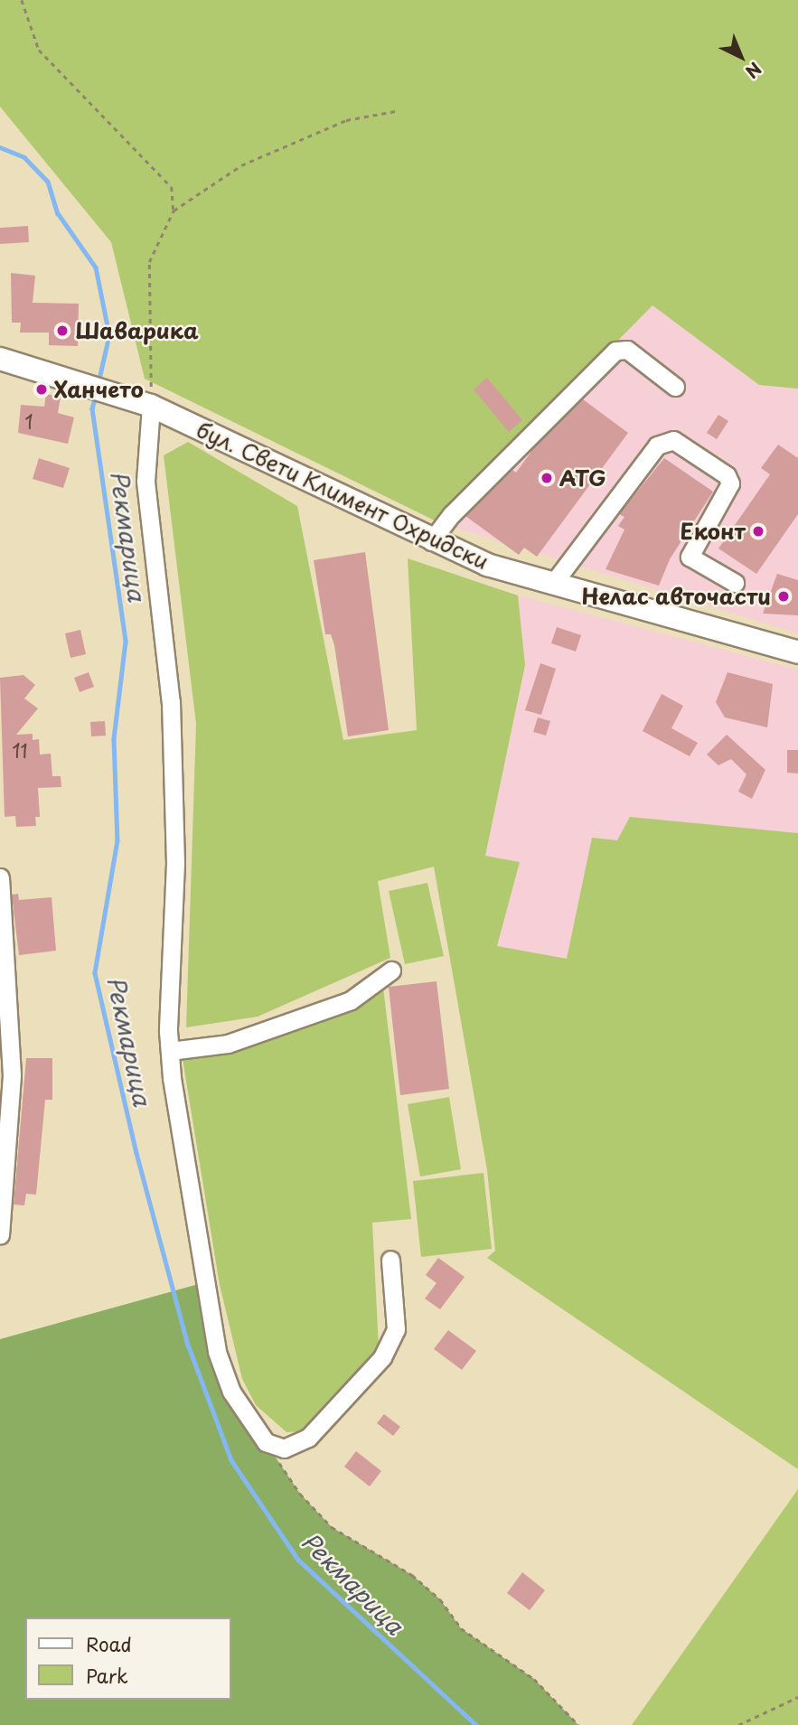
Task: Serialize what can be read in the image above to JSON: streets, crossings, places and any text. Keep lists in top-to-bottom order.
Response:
{
  "streets": {
    "main road": ["бул. Свети Климент Охридски"]
  },
  "water": ["Рекмарица"],
  "places": [
    "Шаварика",
    "Ханчето",
    "ATG",
    "Еконт",
    "Нелас авточасти"
  ],
  "house_numbers": ["1", "11"],
  "legend": ["Road", "Park"],
  "north": "bottom right"
}
